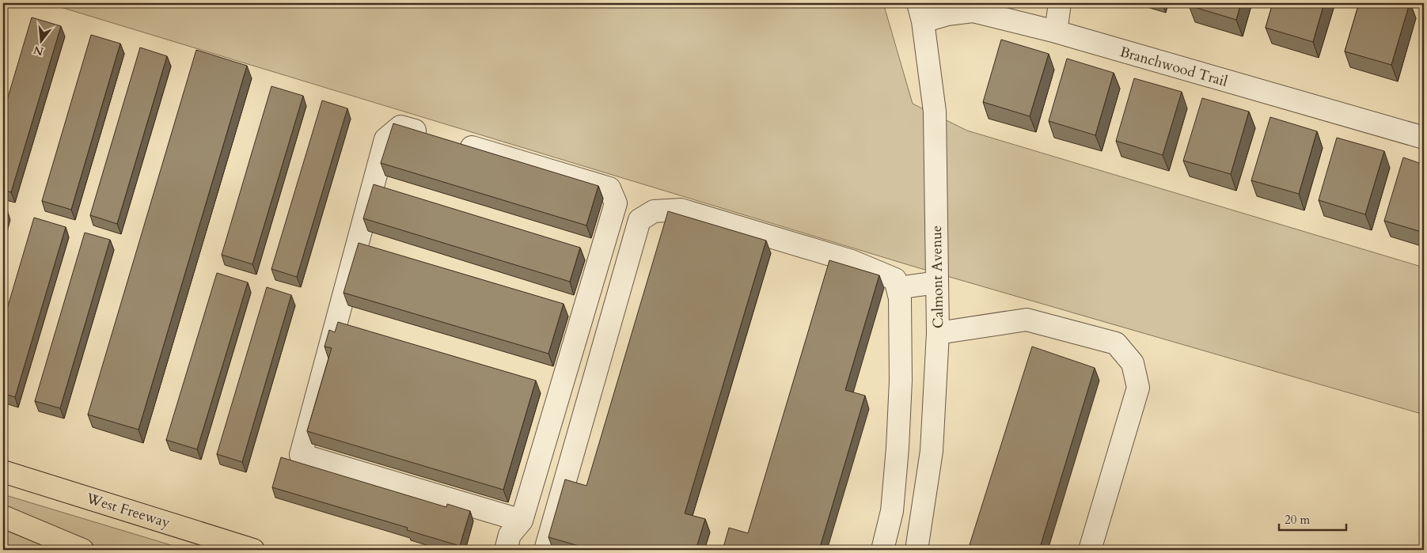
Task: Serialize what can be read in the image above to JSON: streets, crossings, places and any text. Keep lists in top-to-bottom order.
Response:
{
  "streets": {
    "main road": ["West Freeway"],
    "street": ["Branchwood Trail", "Calmont Avenue"]
  },
  "crossings": [
    ["Branchwood Trail", "Calmont Avenue"]
  ],
  "scale_bar": "20 m",
  "north": "bottom"
}
